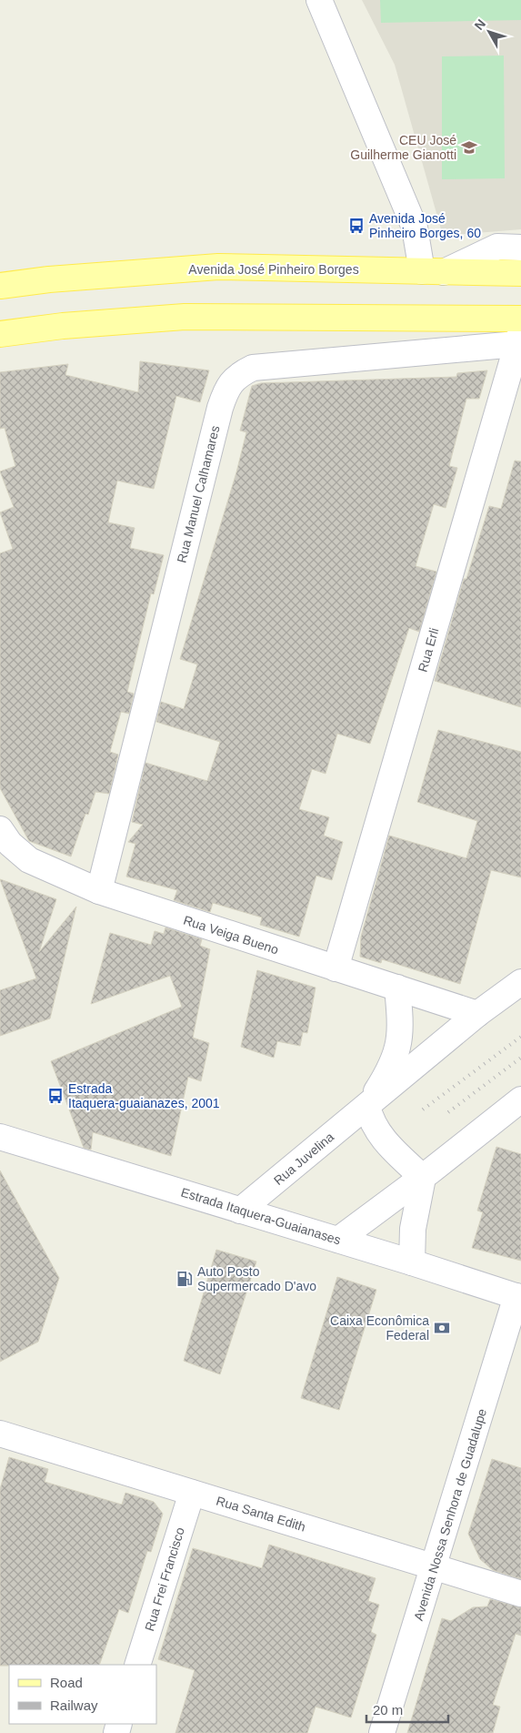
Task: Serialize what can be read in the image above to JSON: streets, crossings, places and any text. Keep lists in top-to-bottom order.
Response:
{
  "streets": {
    "main road": ["Avenida José Pinheiro Borges"],
    "street": [
      "Rua Manuel Calhamares",
      "Rua Erli",
      "Rua Veiga Bueno",
      "Rua Juvelina",
      "Estrada Itaquera-Guaianases",
      "Rua Santa Edith",
      "Avenida Nossa Senhora de Guadalupe",
      "Rua Frei Francisco"
    ]
  },
  "crossings": [
    ["Rua Manuel Calhamares", "Rua Erli"],
    ["Rua Manuel Calhamares", "Rua Veiga Bueno"],
    ["Rua Erli", "Rua Veiga Bueno"],
    ["Rua Veiga Bueno", "Rua Juvelina"],
    ["Rua Juvelina", "Estrada Itaquera-Guaianases"],
    ["Estrada Itaquera-Guaianases", "Avenida Nossa Senhora de Guadalupe"],
    ["Rua Santa Edith", "Avenida Nossa Senhora de Guadalupe"],
    ["Rua Santa Edith", "Rua Frei Francisco"]
  ],
  "places": {
    "school or university": ["CEU José Guilherme Gianotti"],
    "bus stop": ["Avenida José Pinheiro Borges, 60", "Estrada Itaquera-guaianazes, 2001"],
    "fuel station": ["Auto Posto Supermercado D'avo"],
    "bank": ["Caixa Econômica Federal"]
  },
  "legend": ["Road", "Railway"],
  "scale_bar": "20 m",
  "north": "top left"
}
